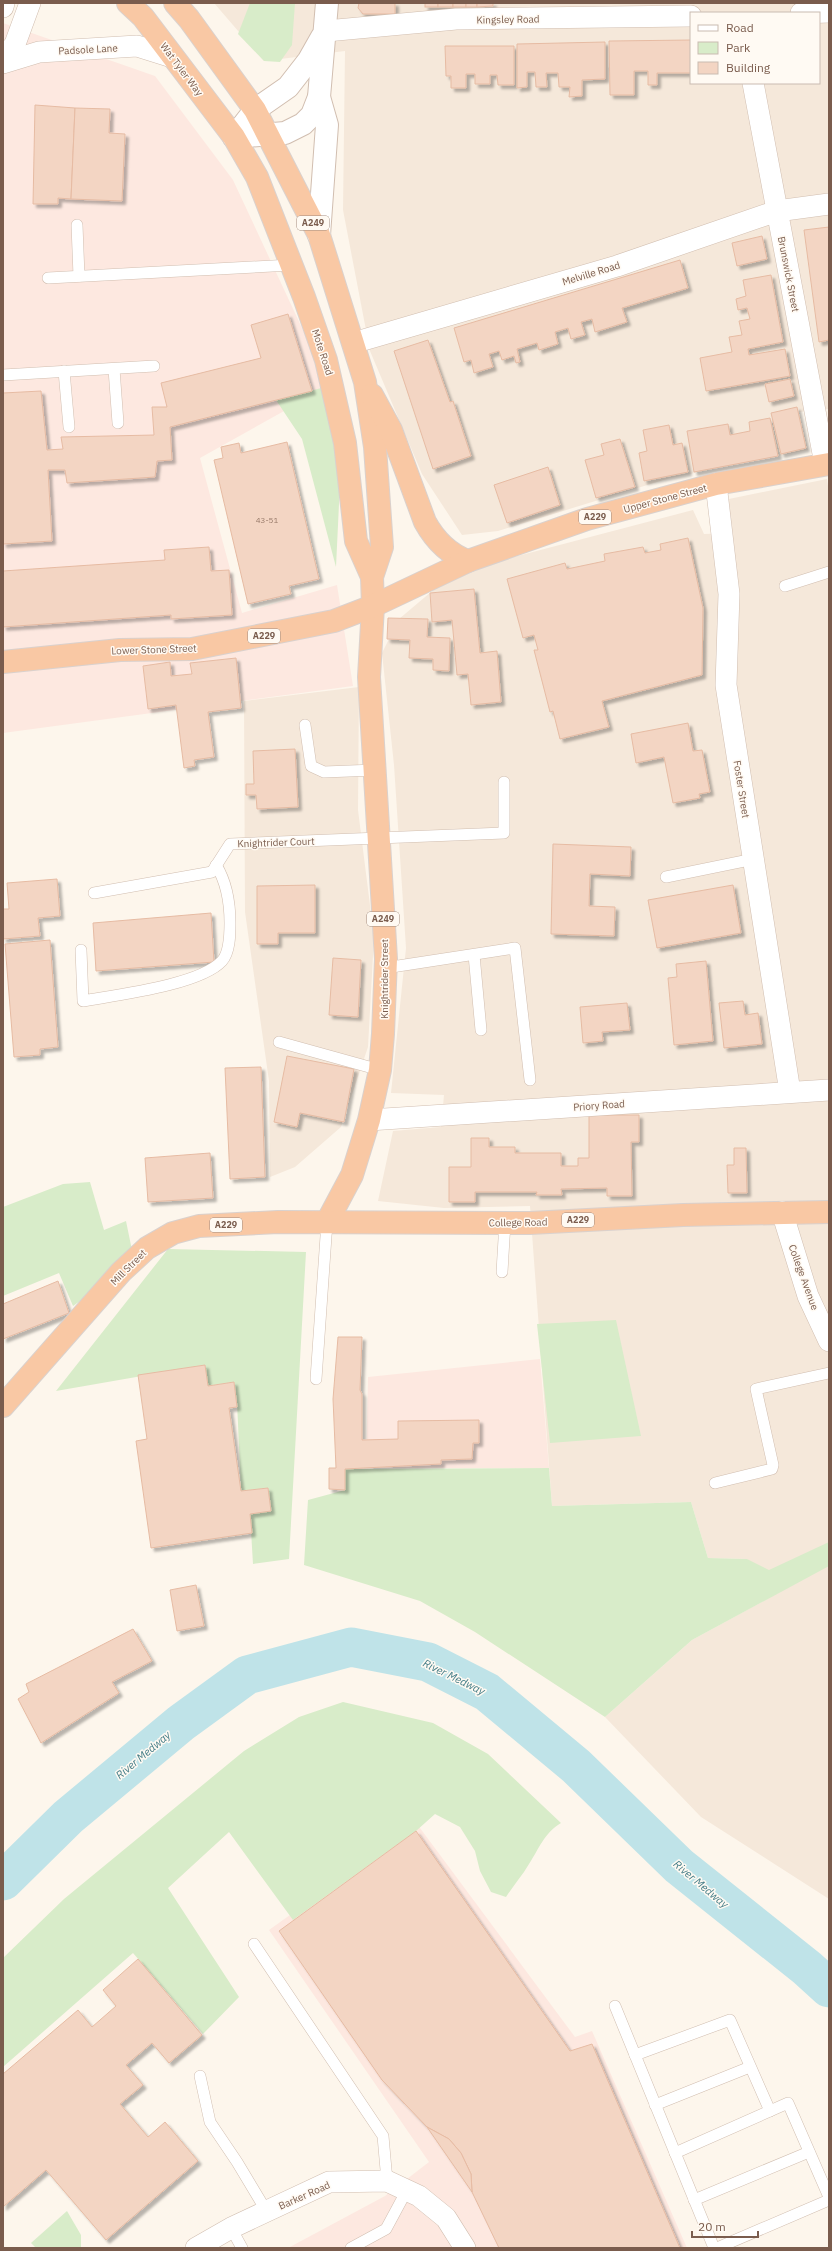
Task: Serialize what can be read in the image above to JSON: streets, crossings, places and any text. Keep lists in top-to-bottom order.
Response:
{
  "streets": {
    "highway": [
      "Wat Tyler Way",
      "A249",
      "Mote Road",
      "Upper Stone Street",
      "A229",
      "Lower Stone Street",
      "Knightrider Street",
      "College Road",
      "Mill Street"
    ],
    "street": [
      "Kingsley Road",
      "Padsole Lane",
      "Melville Road",
      "Brunswick Street",
      "Foster Street",
      "Priory Road",
      "College Avenue",
      "Barker Road"
    ],
    "lane": ["Knightrider Court"]
  },
  "crossings": [
    ["Kingsley Road", "Mote Road"],
    ["Padsole Lane", "Wat Tyler Way"],
    ["Wat Tyler Way", "Mote Road"],
    ["A249", "Mote Road"],
    ["A249", "Upper Stone Street"],
    ["Melville Road", "Brunswick Street"],
    ["Melville Road", "Mote Road"],
    ["Brunswick Street", "Upper Stone Street"],
    ["Mote Road", "Upper Stone Street"],
    ["Mote Road", "Lower Stone Street"],
    ["Mote Road", "Knightrider Street"],
    ["Upper Stone Street", "Lower Stone Street"],
    ["Upper Stone Street", "Foster Street"],
    ["Upper Stone Street", "Knightrider Street"],
    ["Lower Stone Street", "Knightrider Street"],
    ["Foster Street", "Priory Road"],
    ["Knightrider Court", "Knightrider Street"],
    ["Knightrider Street", "Priory Road"],
    ["Knightrider Street", "College Road"],
    ["Knightrider Street", "Mill Street"],
    ["College Road", "Mill Street"],
    ["College Road", "College Avenue"]
  ],
  "water": ["River Medway"],
  "house_numbers": ["43-51"],
  "legend": ["Road", "Park", "Building"],
  "scale_bar": "20 m"
}
